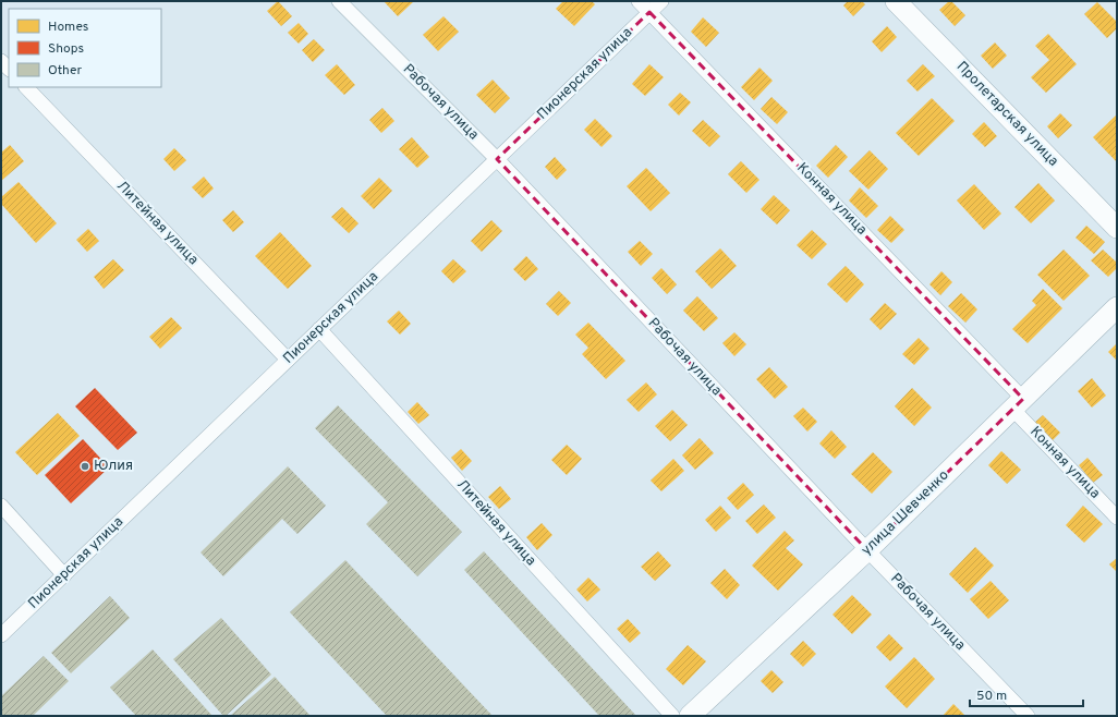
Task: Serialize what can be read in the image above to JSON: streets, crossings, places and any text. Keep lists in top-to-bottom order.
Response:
{
  "streets": {
    "street": [
      "Пионерская улица",
      "Рабочая улица",
      "Пролетарская улица",
      "Конная улица",
      "Литейная улица",
      "улица Шевченко"
    ]
  },
  "crossings": [
    ["Пионерская улица", "Рабочая улица"],
    ["Пионерская улица", "Конная улица"],
    ["Пионерская улица", "Литейная улица"],
    ["Рабочая улица", "улица Шевченко"],
    ["Конная улица", "улица Шевченко"]
  ],
  "places": ["Юлия"],
  "legend": ["Homes", "Shops", "Other"],
  "scale_bar": "50 m"
}
